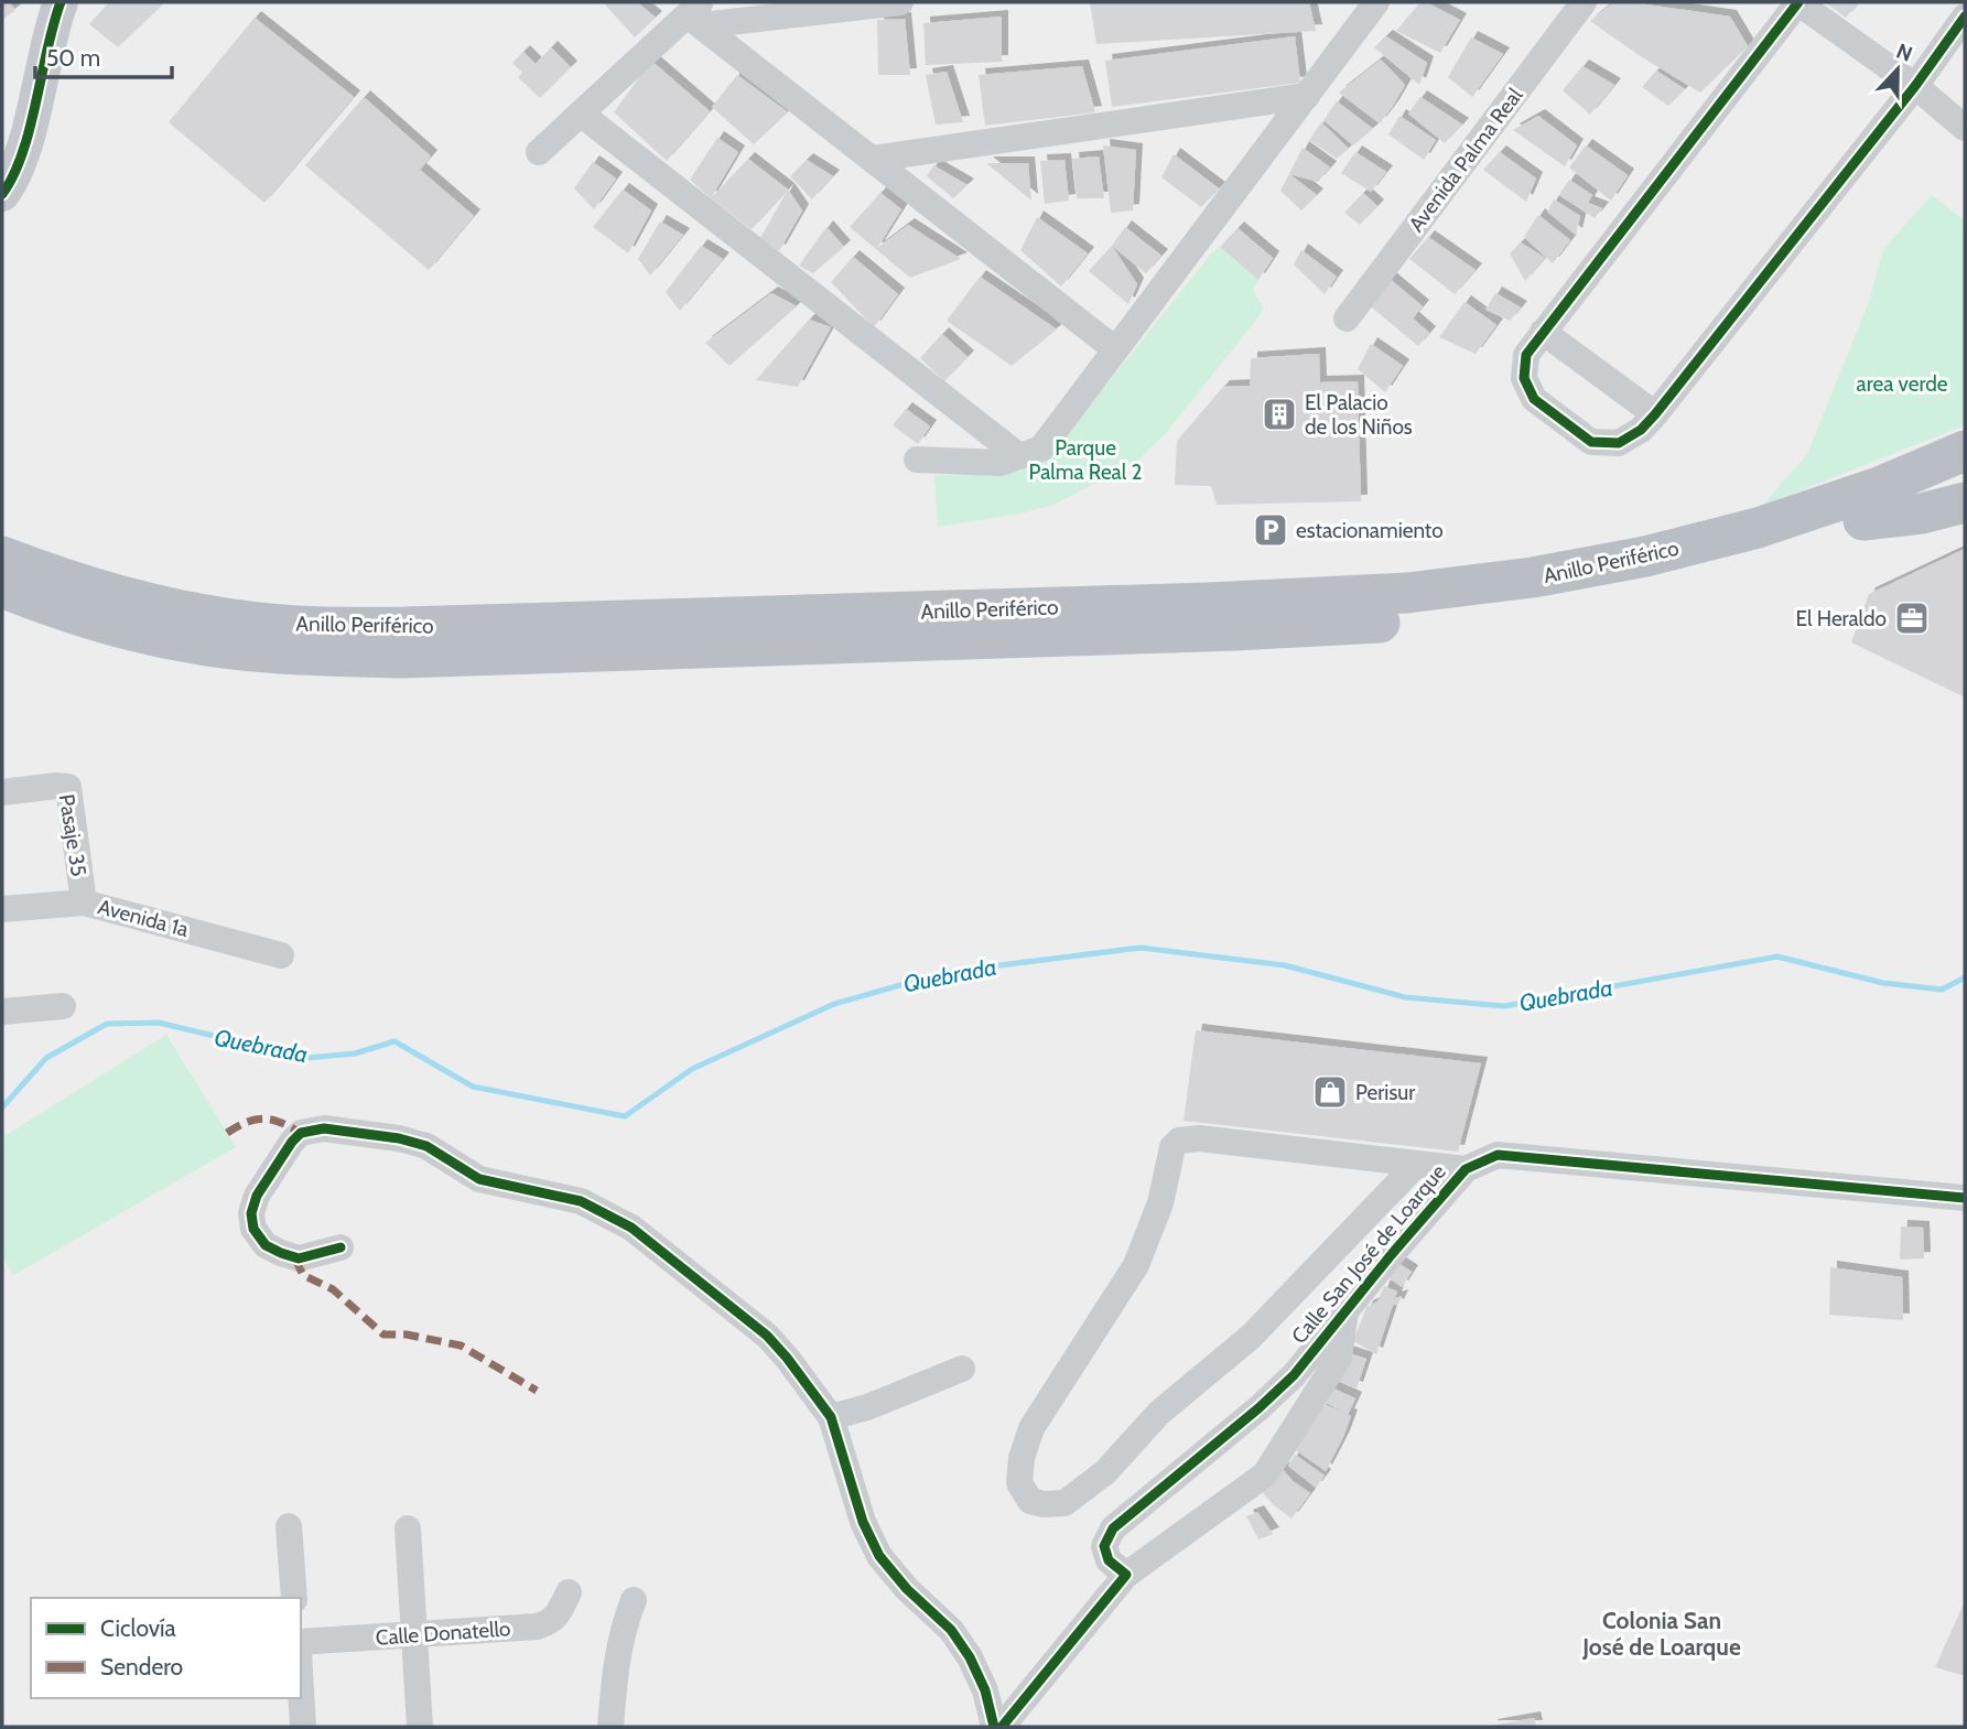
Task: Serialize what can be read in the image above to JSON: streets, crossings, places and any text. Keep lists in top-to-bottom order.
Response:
{
  "streets": {
    "highway": ["Anillo Periférico"],
    "street": [
      "Avenida Palma Real",
      "Pasaje 35",
      "Avenida 1a",
      "Calle San José de Loarque",
      "Calle Donatello"
    ]
  },
  "crossings": [
    ["Pasaje 35", "Avenida 1a"]
  ],
  "districts": ["Colonia San José de Loarque"],
  "water": ["Quebrada"],
  "parks": ["area verde", "Parque Palma Real 2"],
  "places": {
    "building": ["El Palacio de los Niños"],
    "parking": ["estacionamiento"],
    "office": ["El Heraldo"],
    "shop": ["Perisur"]
  },
  "legend": ["Ciclovía", "Sendero"],
  "scale_bar": "50 m",
  "north": "top"
}
